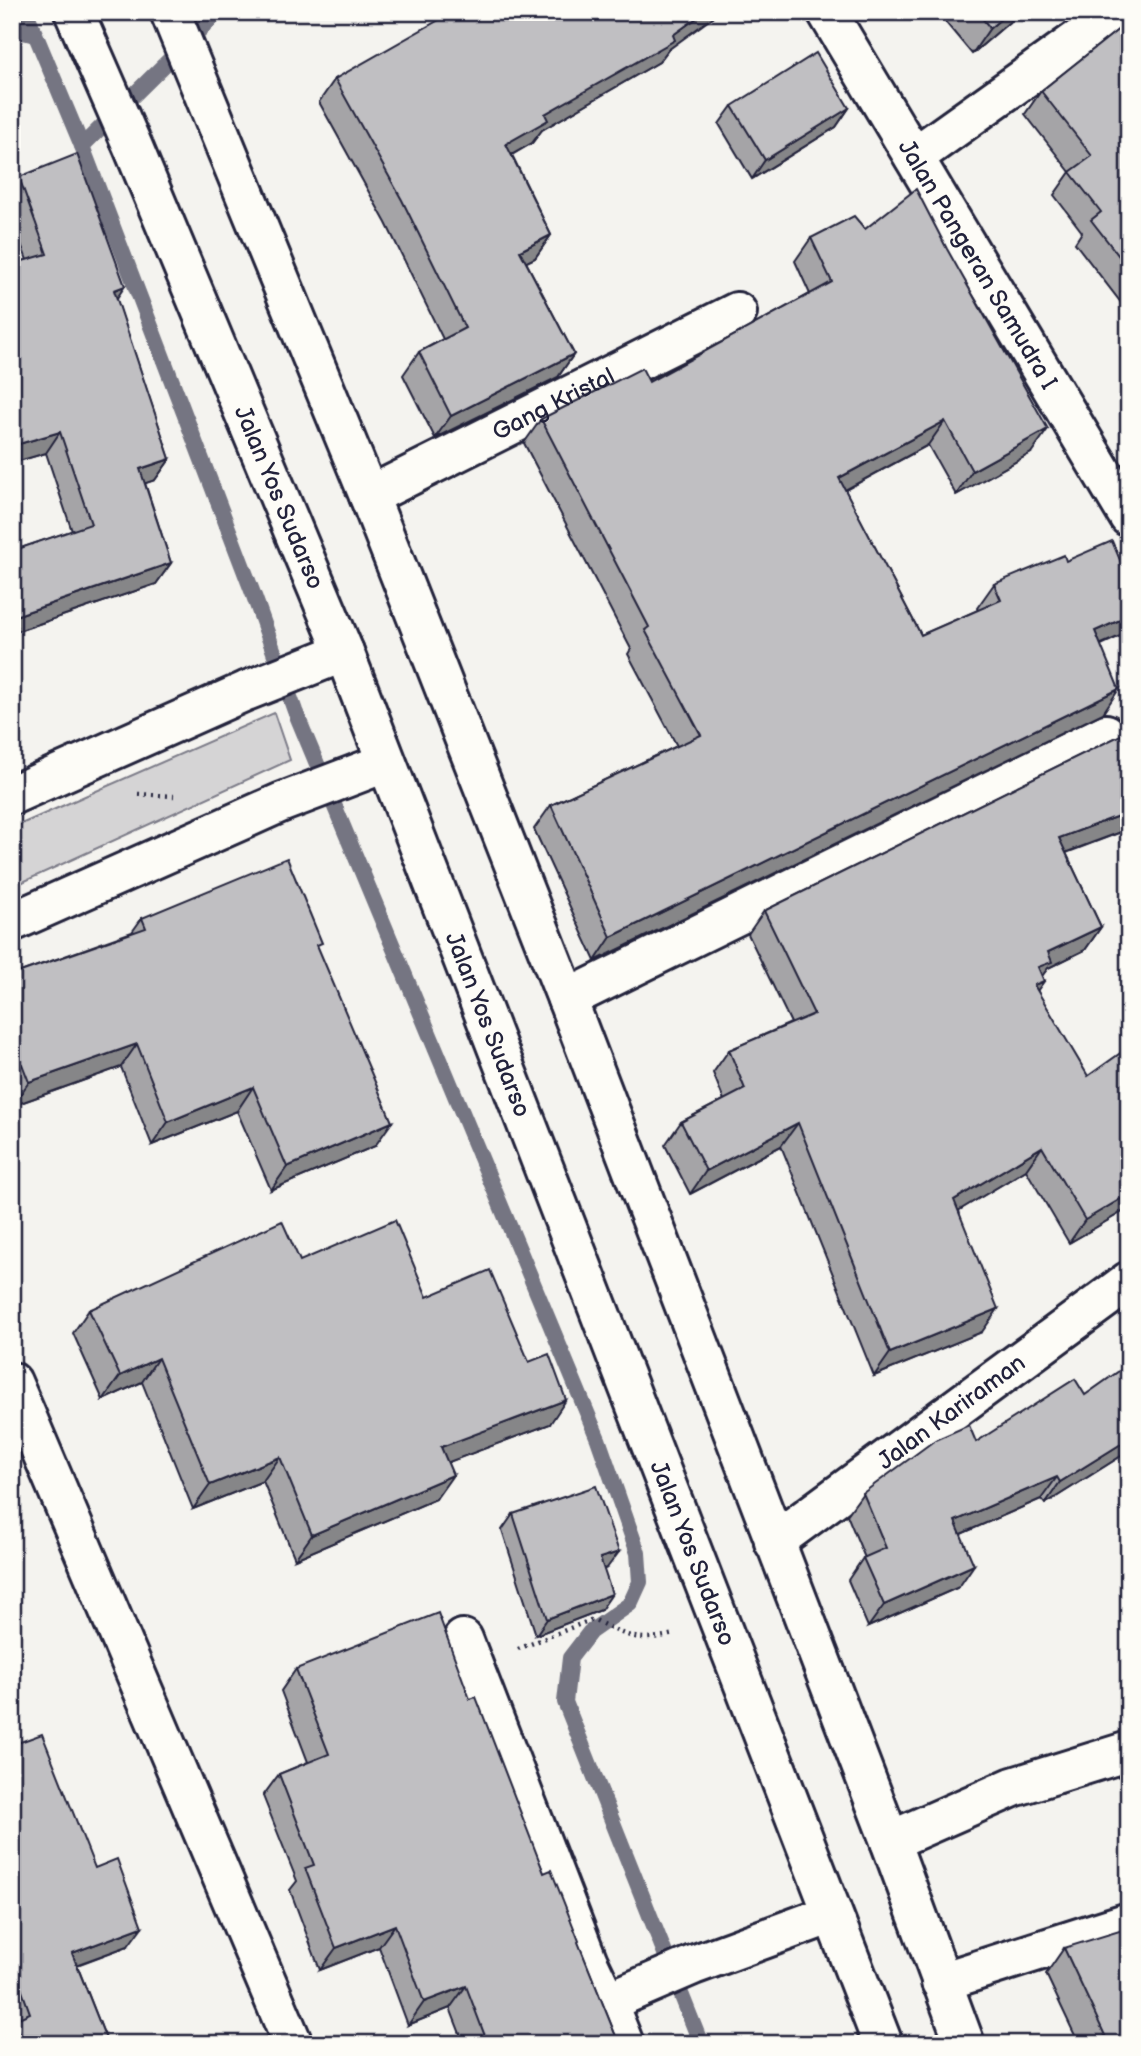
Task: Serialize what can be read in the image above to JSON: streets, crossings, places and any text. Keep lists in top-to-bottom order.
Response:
{
  "streets": {
    "street": [
      "Jalan Pangeran Samudra I",
      "Gang Kristal",
      "Jalan Yos Sudarso",
      "Jalan Kariraman"
    ]
  }
}
